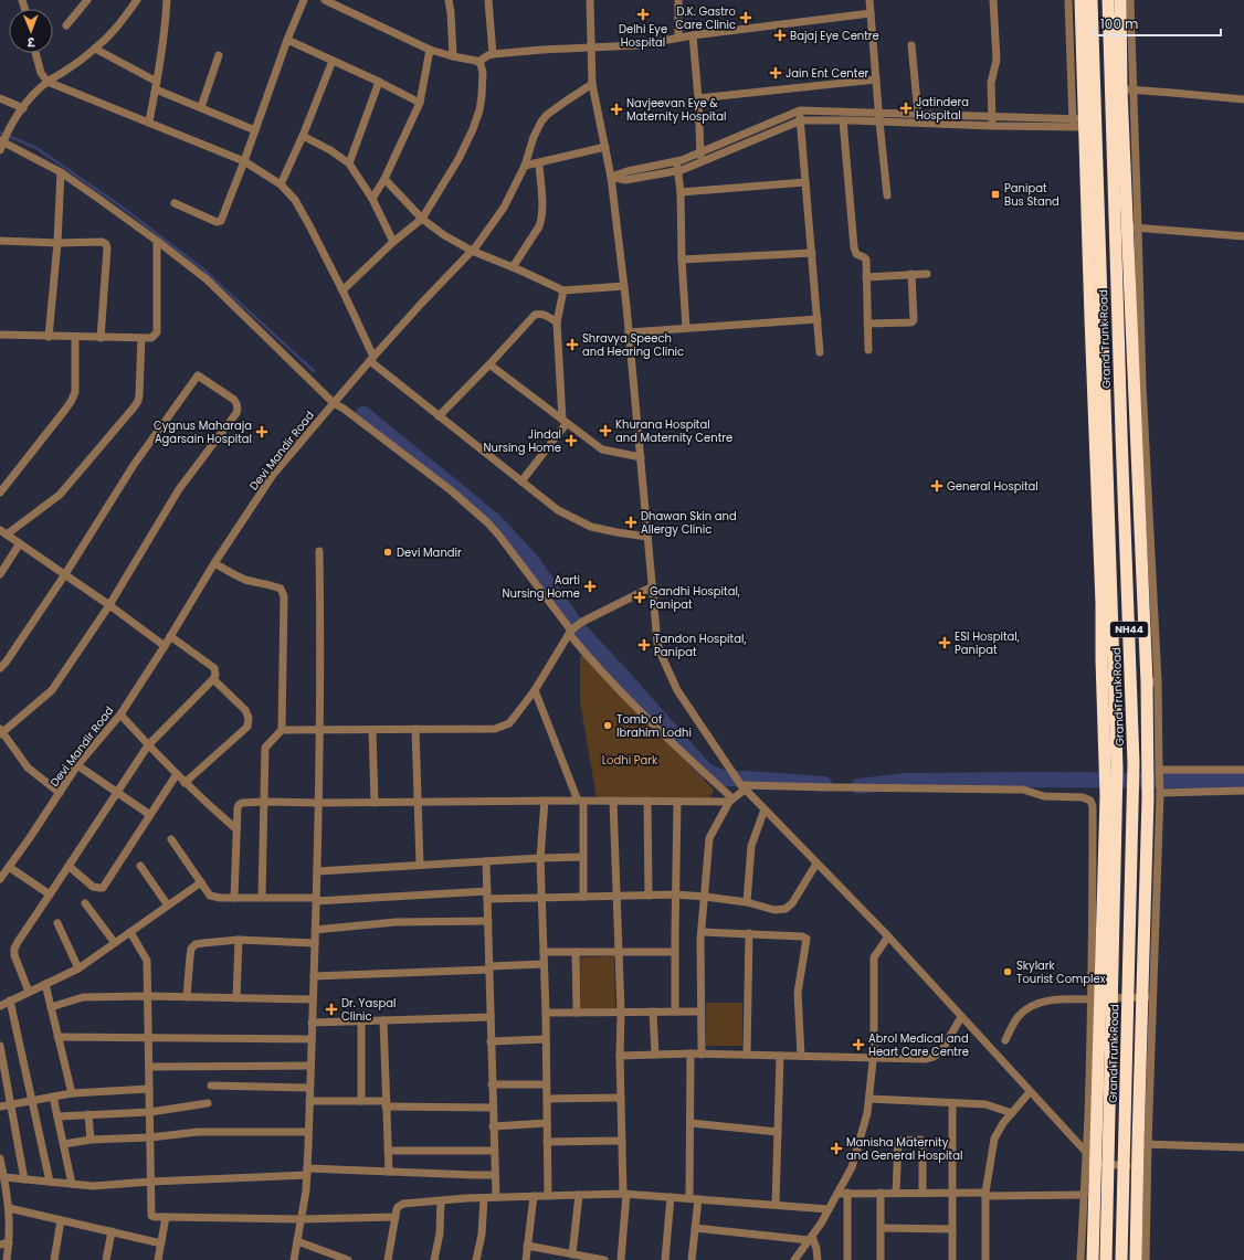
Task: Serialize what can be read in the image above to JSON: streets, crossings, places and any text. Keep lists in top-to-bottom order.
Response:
{
  "streets": {
    "highway": ["Grand Trunk Road", "NH44"],
    "street": ["Devi Mandir Road"]
  },
  "parks": ["Lodhi Park"],
  "places": {
    "health": [
      "Delhi Eye Hospital",
      "D.K. Gastro Care Clinic",
      "Bajaj Eye Centre",
      "Jain Ent Center",
      "Jatindera Hospital",
      "Navjeevan Eye & Maternity Hospital",
      "Shravya Speech and Hearing Clinic",
      "Khurana Hospital and Maternity Centre",
      "Cygnus Maharaja Agarsain Hospital",
      "Jindal Nursing Home",
      "General Hospital",
      "Dhawan Skin and Allergy Clinic",
      "Aarti Nursing Home",
      "Gandhi Hospital, Panipat",
      "ESI Hospital, Panipat",
      "Tandon Hospital, Panipat",
      "Dr. Yaspal Clinic",
      "Abrol Medical and Heart Care Centre",
      "Manisha Maternity and General Hospital"
    ],
    "transit": ["Panipat Bus Stand"],
    "other": ["Devi Mandir", "Tomb of Ibrahim Lodhi", "Skylark Tourist Complex"]
  },
  "scale_bar": "100 m",
  "north": "bottom"
}
